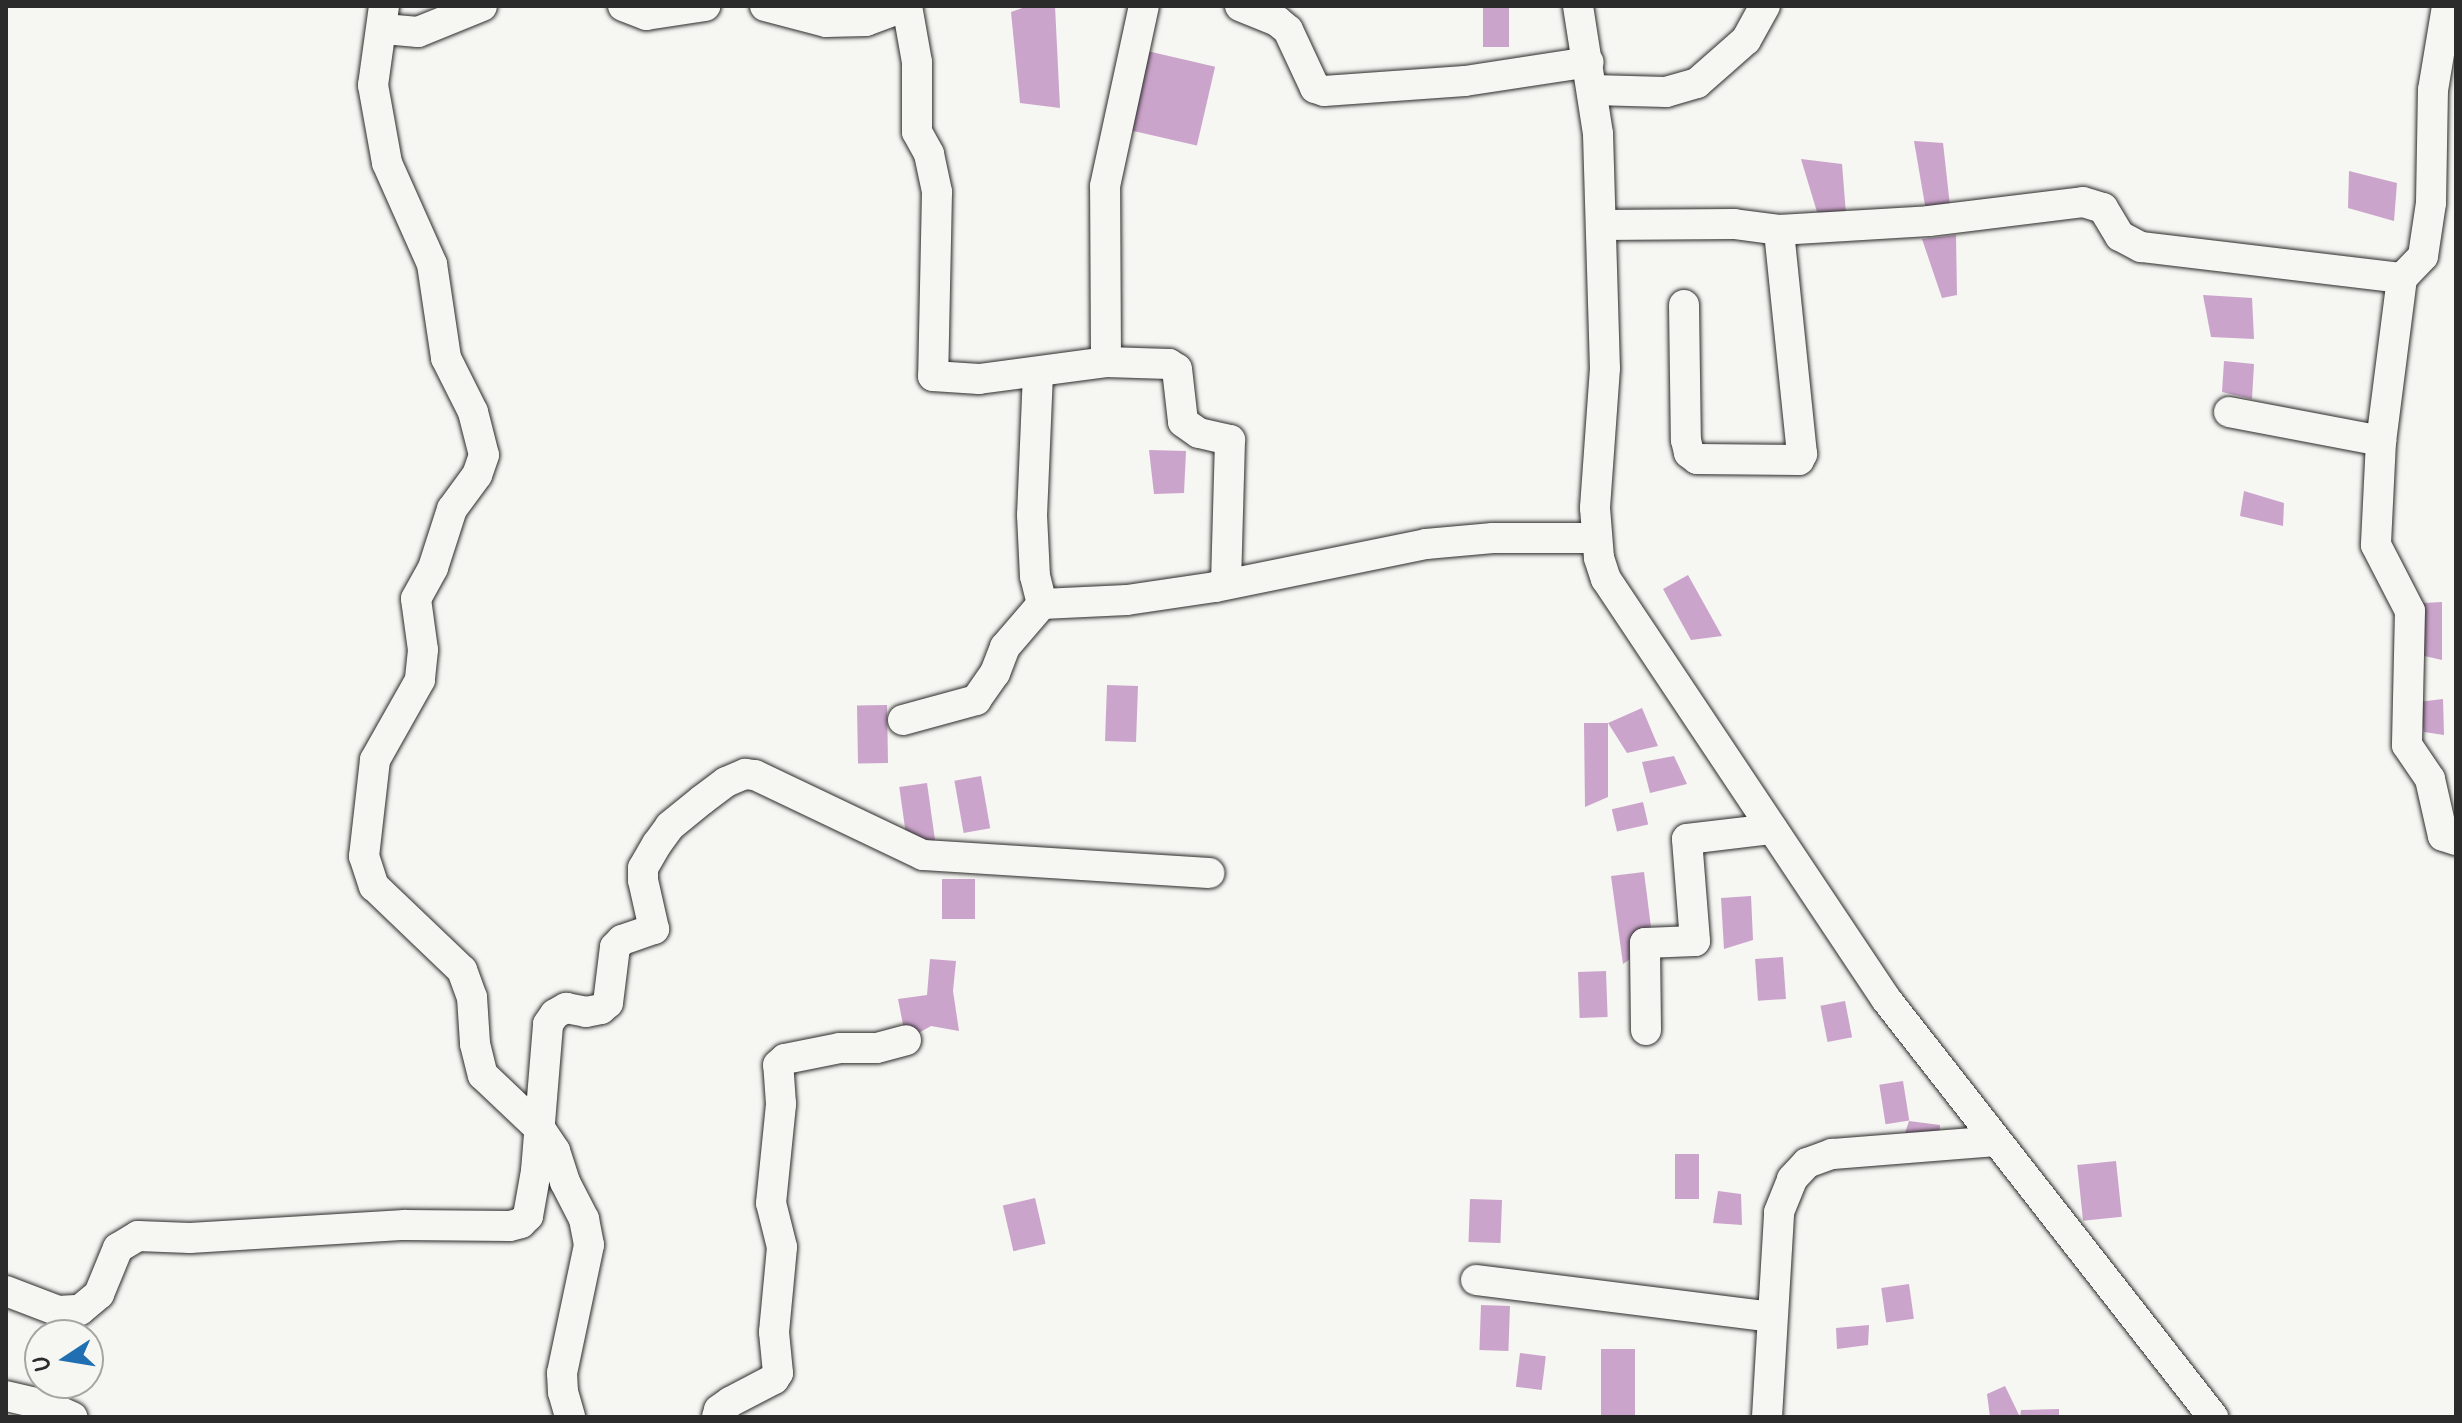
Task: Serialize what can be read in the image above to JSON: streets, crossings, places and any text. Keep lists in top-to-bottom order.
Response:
{
  "north": "left"
}
